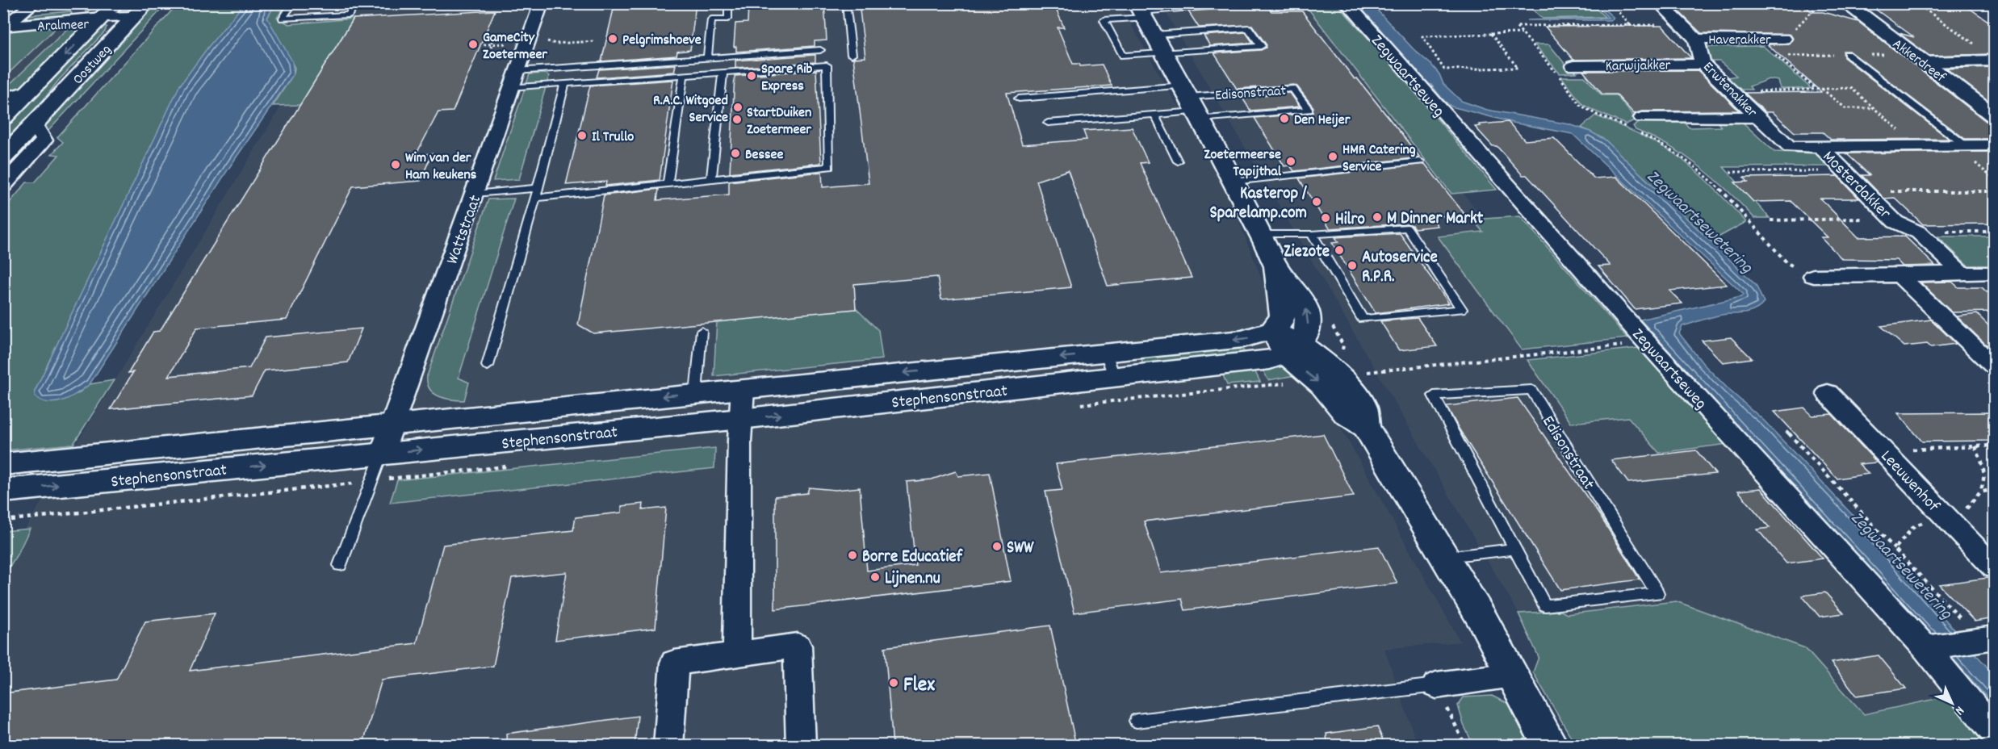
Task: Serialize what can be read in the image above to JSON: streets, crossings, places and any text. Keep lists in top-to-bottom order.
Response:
{
  "streets": {
    "street": [
      "Aralmeer",
      "Haverakker",
      "Akkerdreef",
      "Oostweg",
      "Karwijakker",
      "Zegwaartseweg",
      "Erwtenakker",
      "Edisonstraat",
      "Mosterdakker",
      "Wattstraat",
      "Stephensonstraat",
      "Leeuwenhof"
    ]
  },
  "crossings": [
    ["Aralmeer", "Oostweg"],
    ["Haverakker", "Erwtenakker"],
    ["Karwijakker", "Erwtenakker"],
    ["Erwtenakker", "Mosterdakker"],
    ["Edisonstraat", "Stephensonstraat"],
    ["Wattstraat", "Stephensonstraat"]
  ],
  "water": ["Zegwaartsewetering"],
  "places": [
    "Pelgrimshoeve",
    "GameCity Zoetermeer",
    "Spare Rib Express",
    "R.A.C. Witgoed Service",
    "Den Heijer",
    "StartDuiken Zoetermeer",
    "Il Trullo",
    "Bessee",
    "HMR Catering Service",
    "Zoetermeerse Tapijthal",
    "Wim van der Ham keukens",
    "Kasterop / Sparelamp.com",
    "M Dinner Markt",
    "Hilro",
    "Ziezote",
    "Autoservice R.P.R.",
    "SWW",
    "Borre Educatief",
    "Lijnen.nu",
    "Flex"
  ],
  "north": "bottom right"
}
